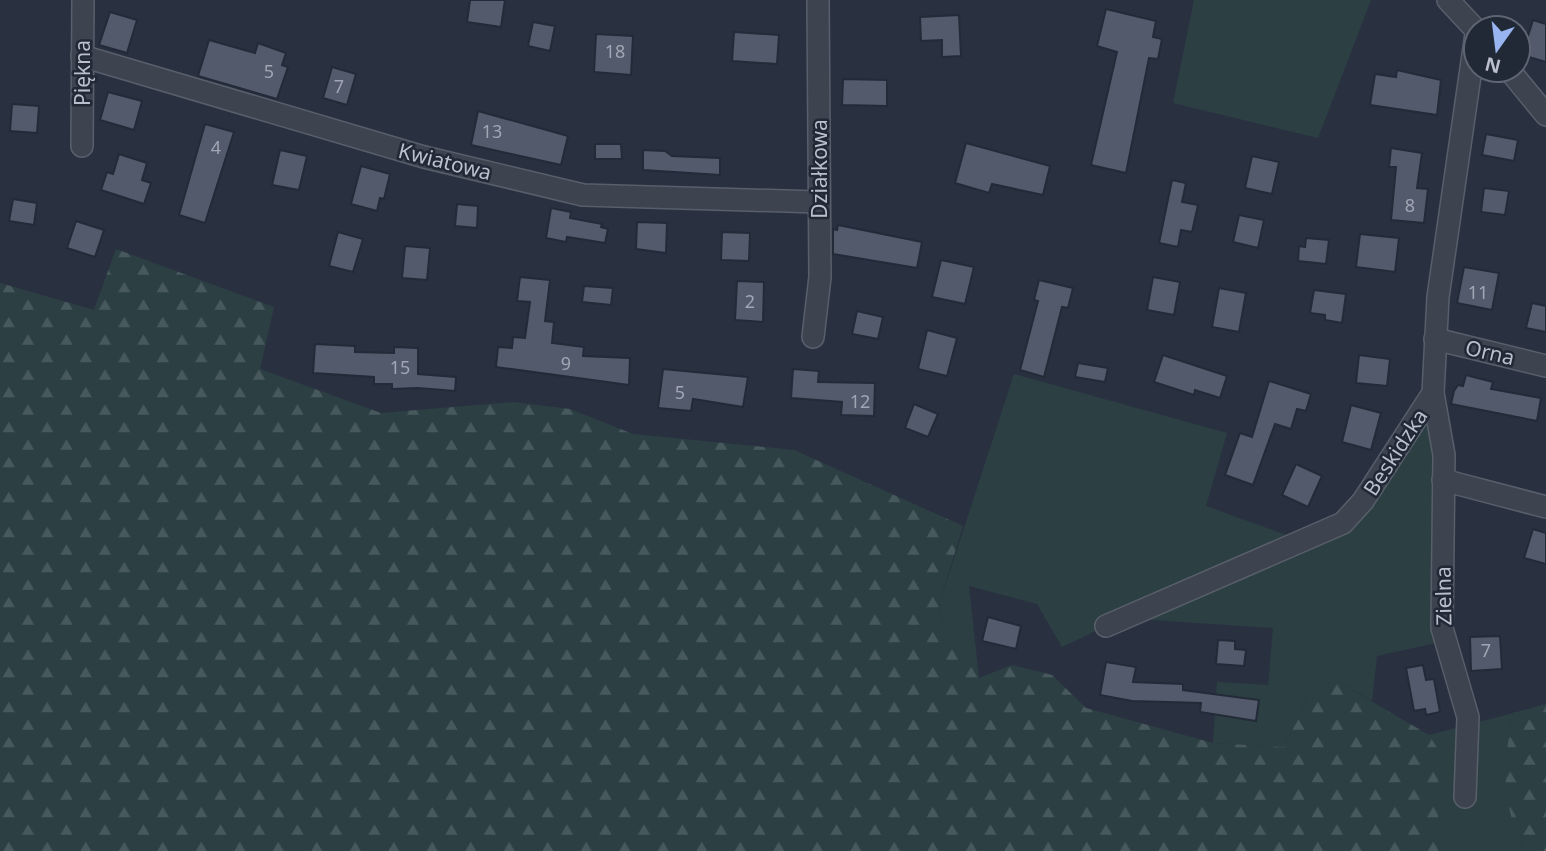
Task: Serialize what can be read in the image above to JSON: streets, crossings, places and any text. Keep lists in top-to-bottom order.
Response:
{
  "streets": {
    "street": [
      "Piękna",
      "Kwiatowa",
      "Działkowa",
      "Orna",
      "Beskidzka",
      "Zielna"
    ]
  },
  "crossings": [
    ["Piękna", "Kwiatowa"],
    ["Kwiatowa", "Działkowa"],
    ["Orna", "Beskidzka"],
    ["Beskidzka", "Zielna"]
  ],
  "house_numbers": [
    "18",
    "5",
    "7",
    "13",
    "4",
    "8",
    "11",
    "2",
    "9",
    "15",
    "5",
    "12",
    "7"
  ],
  "north": "bottom"
}
